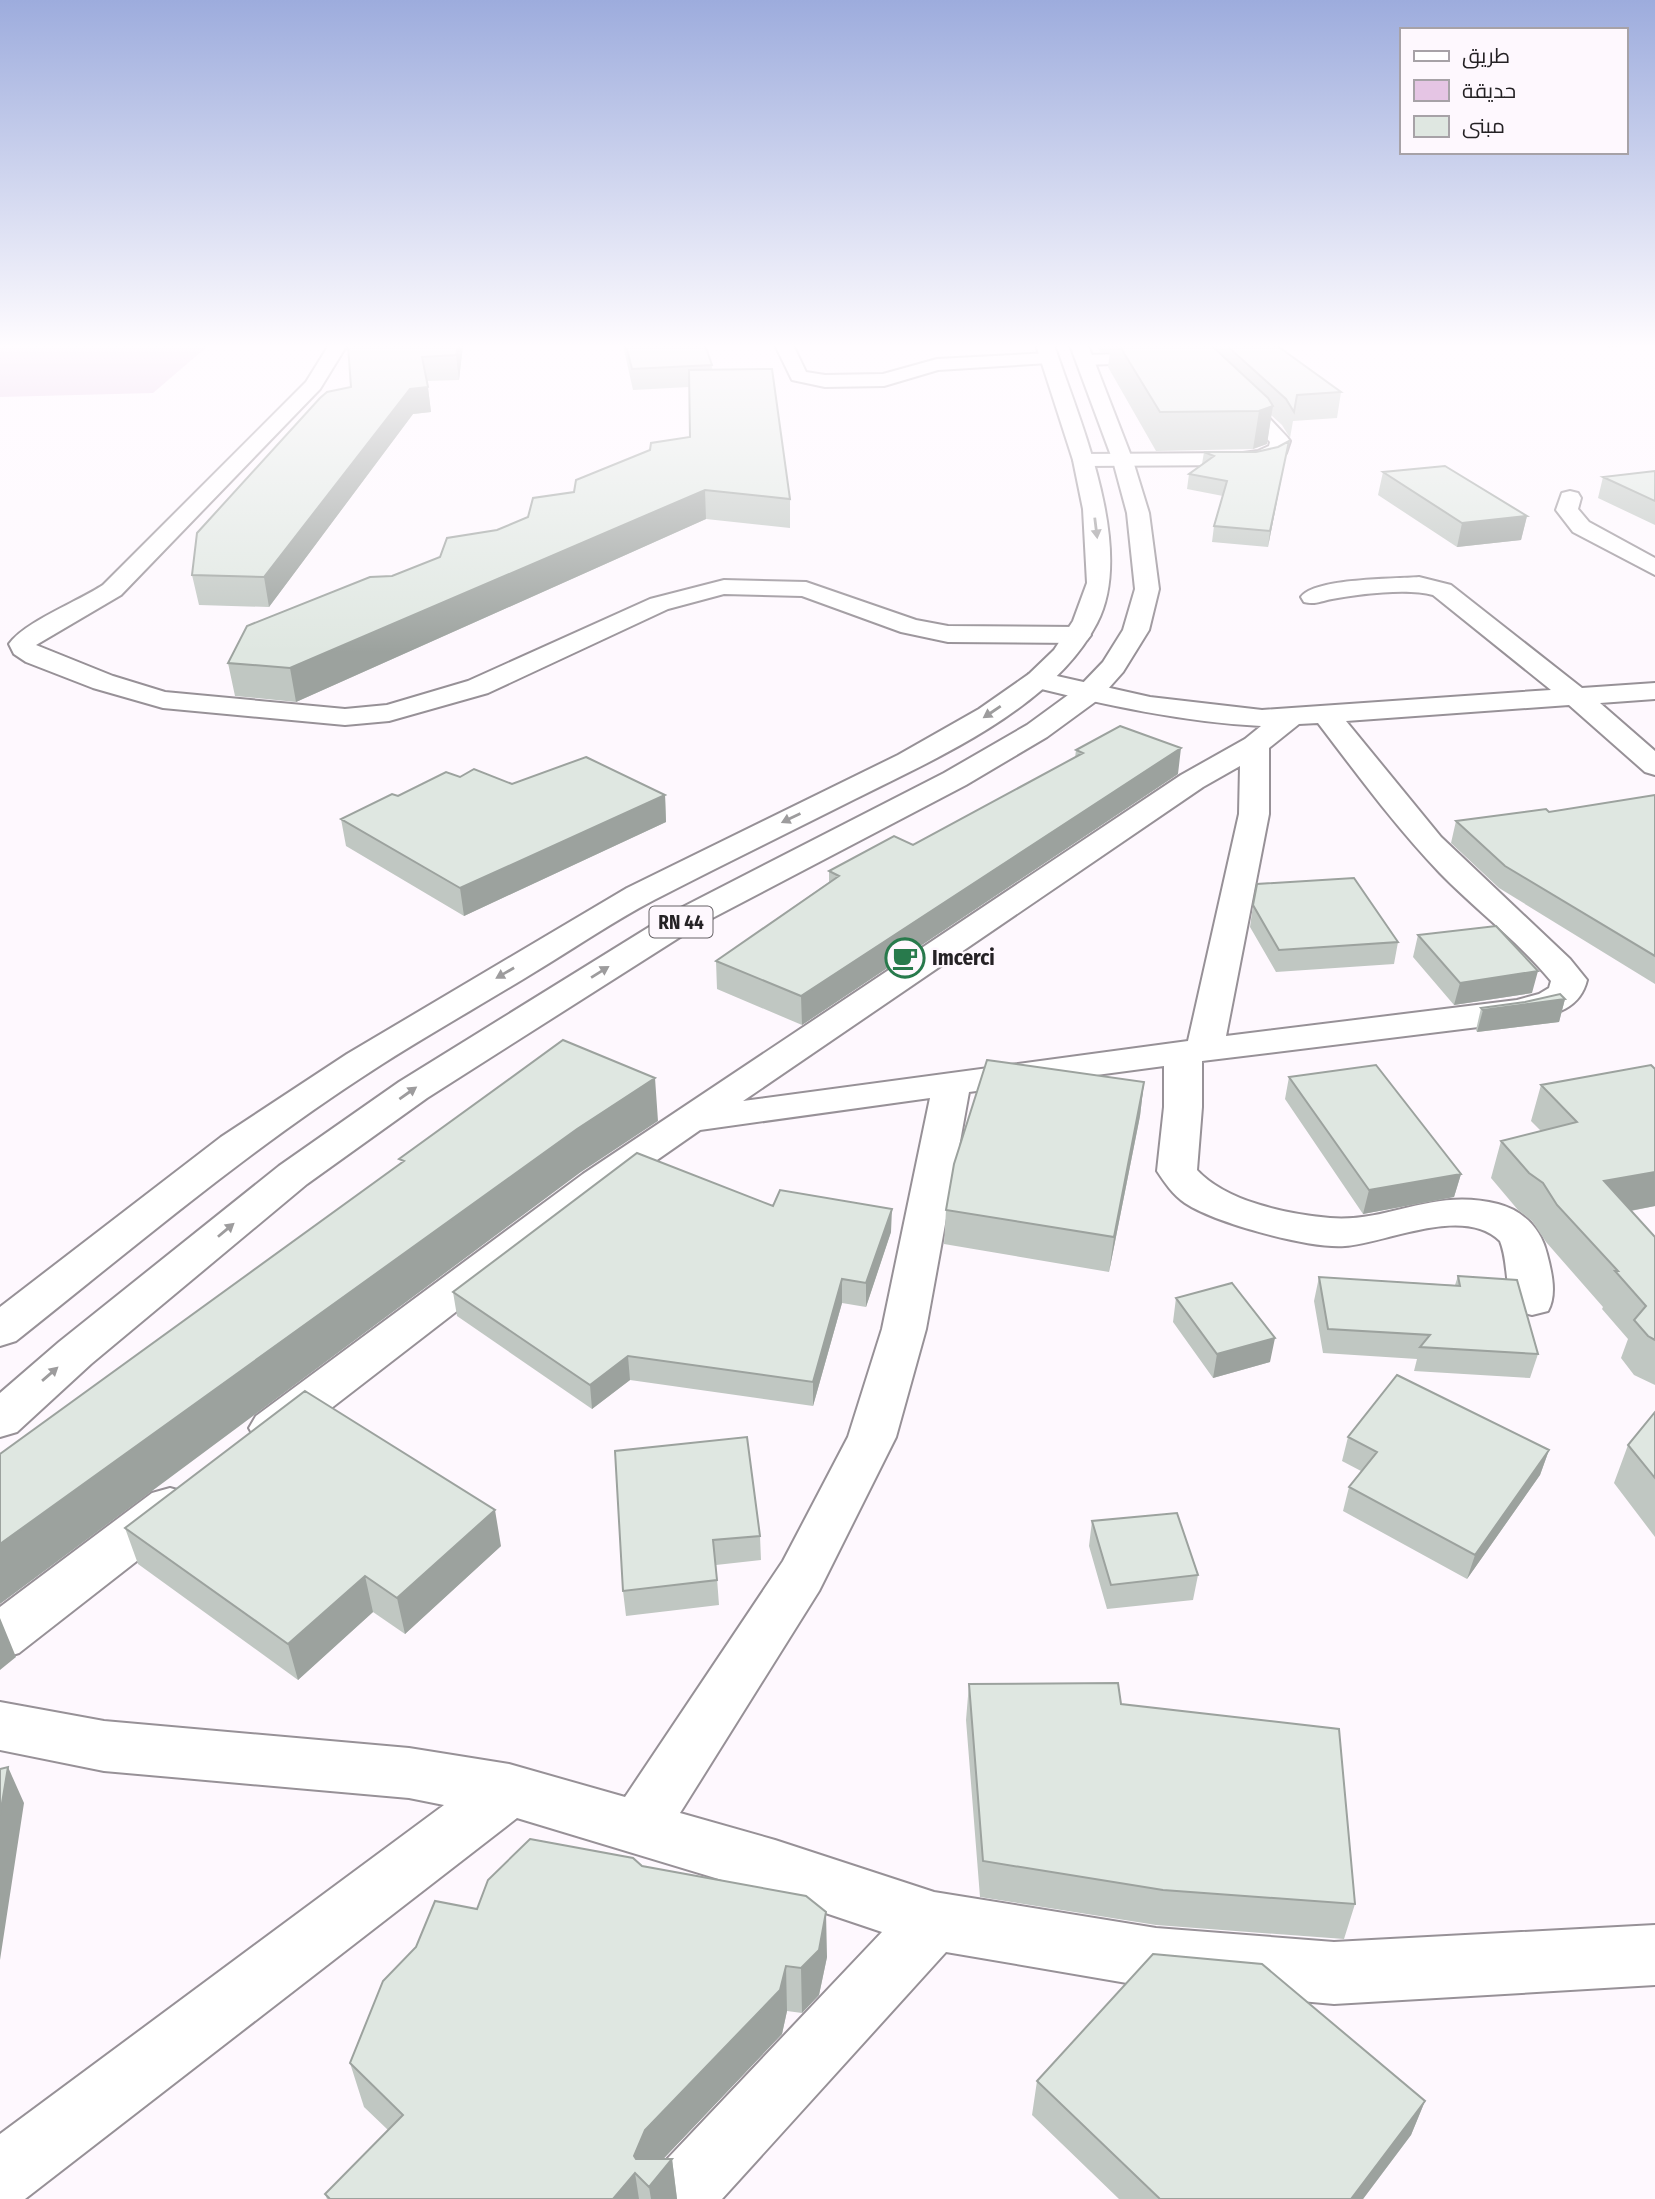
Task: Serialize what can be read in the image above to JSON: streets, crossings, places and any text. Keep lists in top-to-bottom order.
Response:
{
  "streets": {
    "street": ["RN 44"]
  },
  "places": {
    "cafe": ["Imcerci"]
  },
  "legend": ["طريق", "حديقة", "مبنى"]
}
